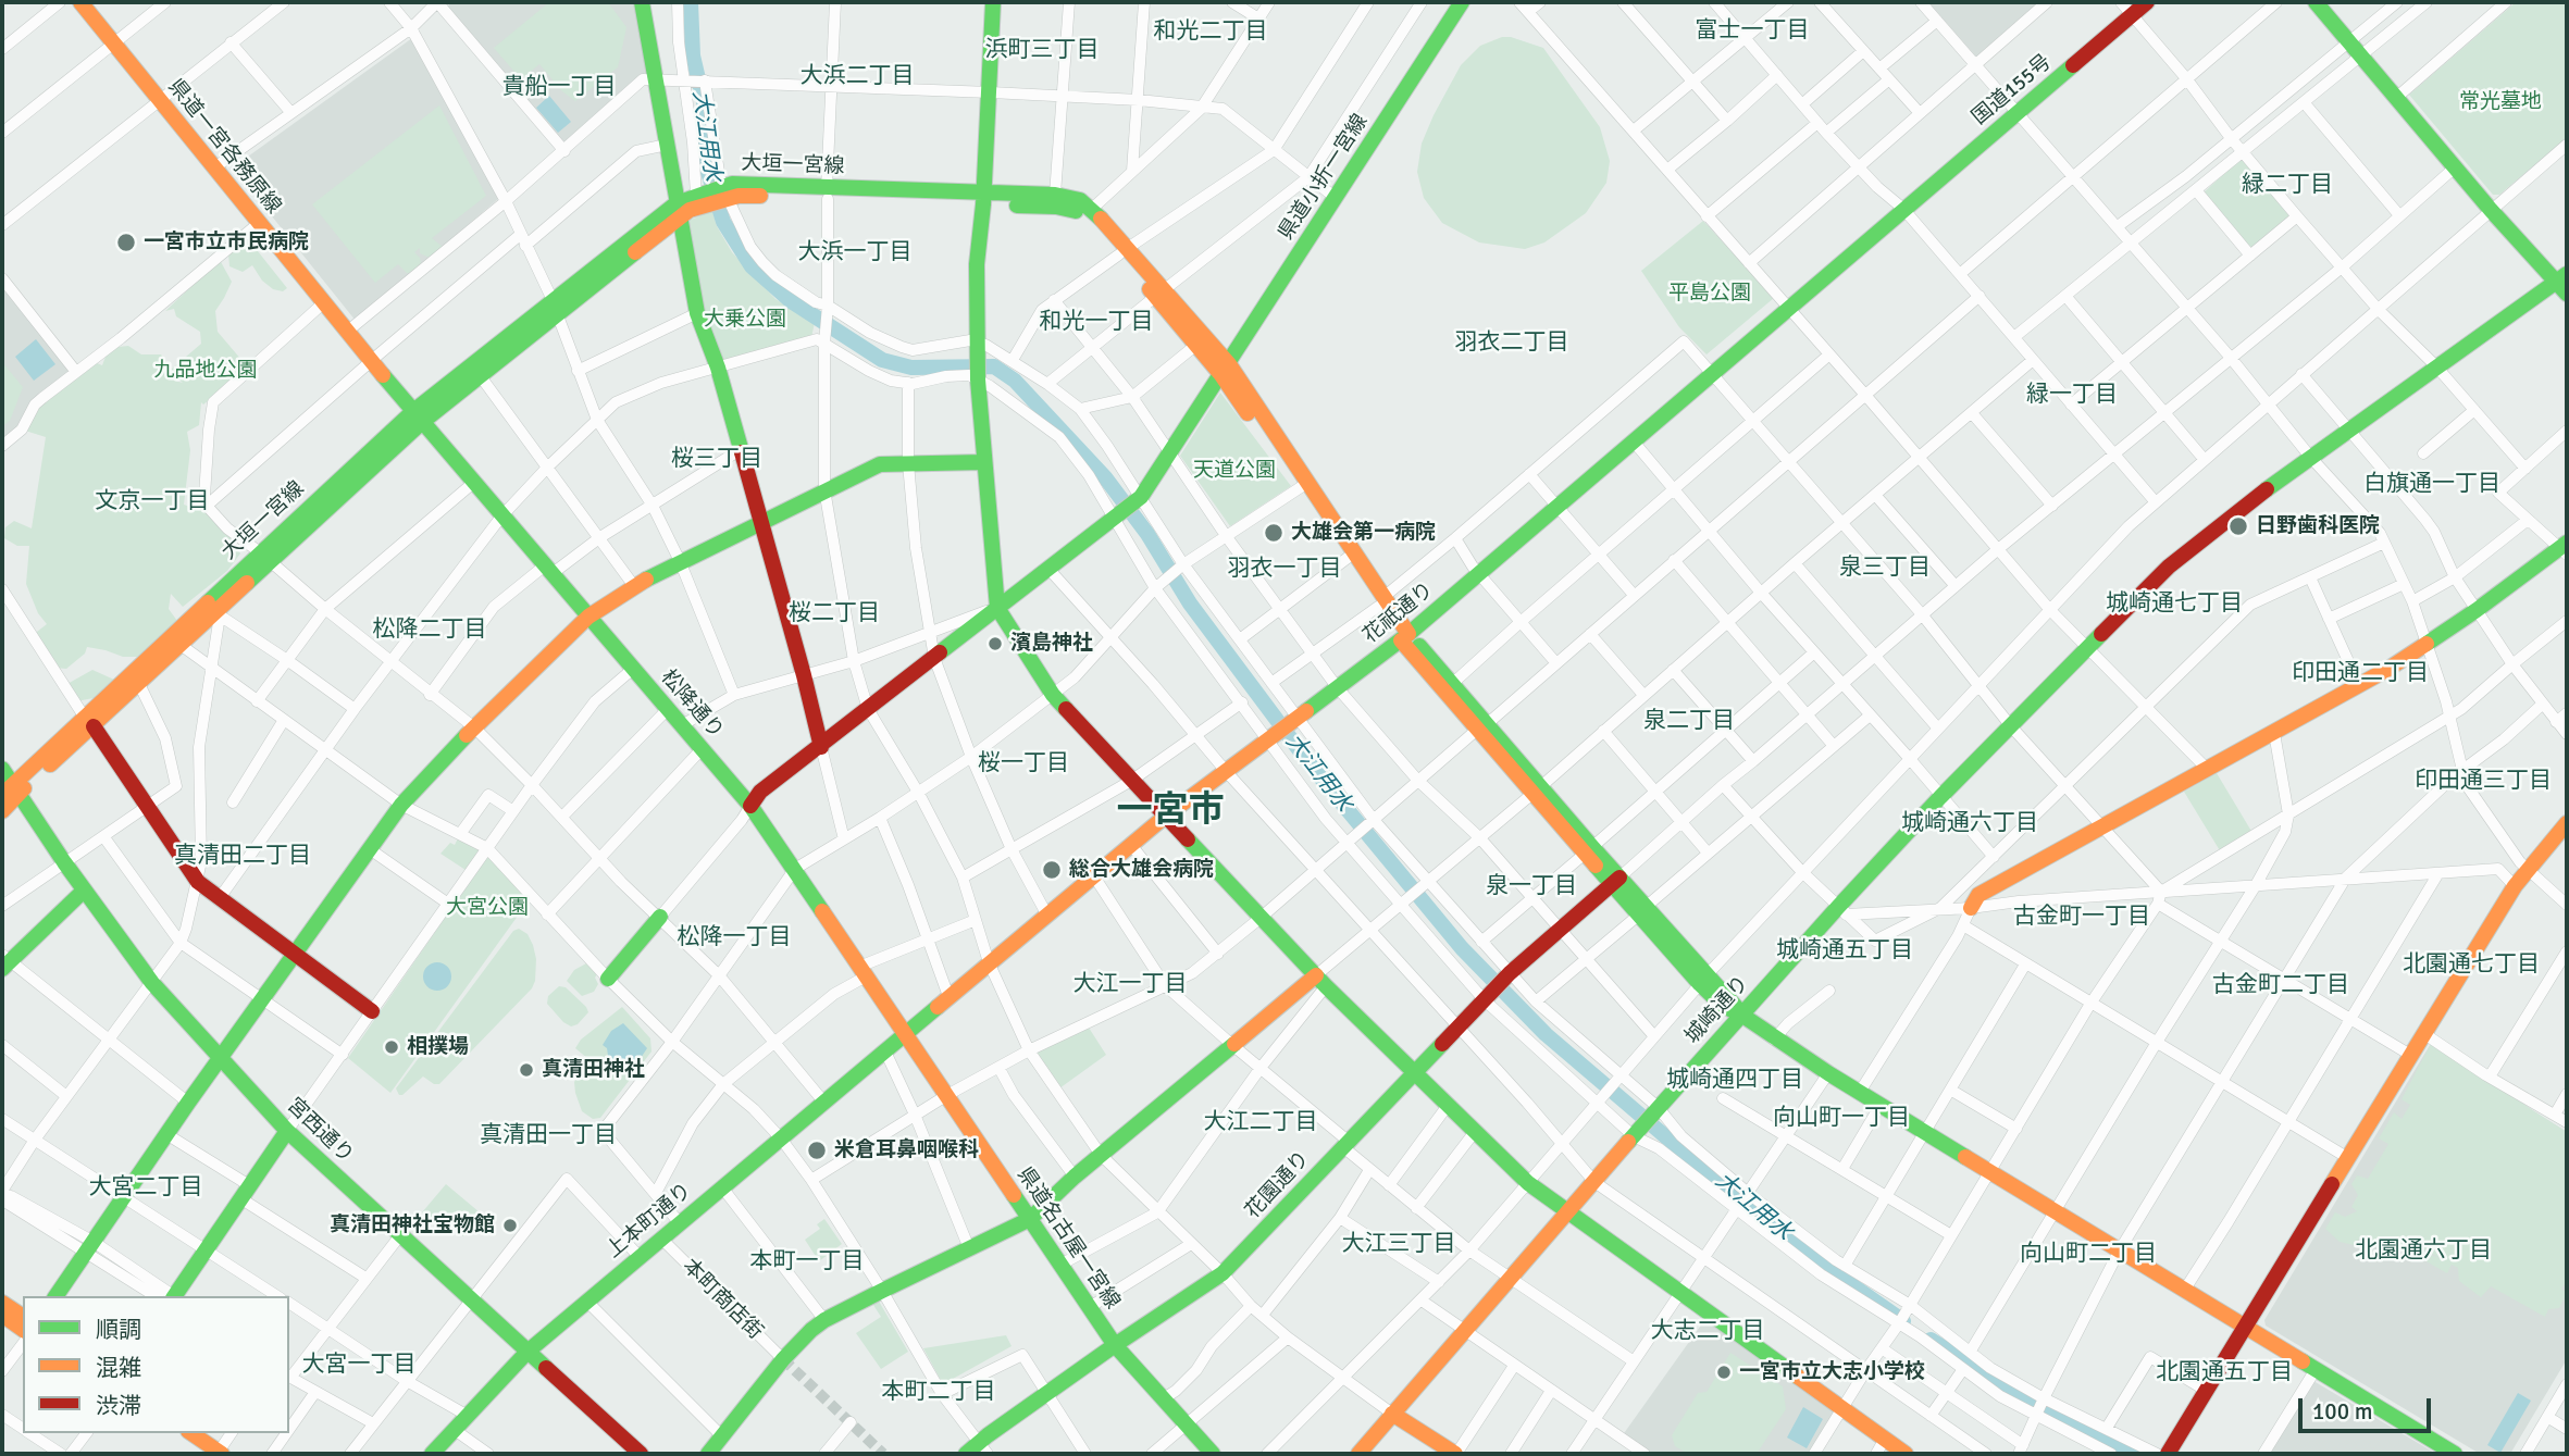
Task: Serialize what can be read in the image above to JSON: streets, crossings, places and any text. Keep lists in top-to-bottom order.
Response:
{
  "streets": {
    "main road": [
      "国道155号",
      "県道一宮各務原線",
      "大垣一宮線",
      "県道小折一宮線",
      "花祇通り",
      "松降通り",
      "城崎通り",
      "宮西通り",
      "花園通り",
      "上本町通り",
      "県道名古屋一宮線"
    ],
    "street": ["本町商店街"]
  },
  "crossings": [
    ["国道155号", "花祇通り"],
    ["県道一宮各務原線", "大垣一宮線"],
    ["県道一宮各務原線", "松降通り"],
    ["大垣一宮線", "県道小折一宮線"],
    ["大垣一宮線", "花祇通り"],
    ["大垣一宮線", "松降通り"],
    ["大垣一宮線", "宮西通り"],
    ["県道小折一宮線", "松降通り"],
    ["花祇通り", "松降通り"],
    ["花祇通り", "上本町通り"],
    ["花祇通り", "県道名古屋一宮線"],
    ["松降通り", "上本町通り"],
    ["松降通り", "県道名古屋一宮線"],
    ["宮西通り", "上本町通り"],
    ["花園通り", "県道名古屋一宮線"],
    ["上本町通り", "県道名古屋一宮線"],
    ["上本町通り", "本町商店街"]
  ],
  "districts": [
    "富士一丁目",
    "和光二丁目",
    "浜町三丁目",
    "大浜二丁目",
    "貴船一丁目",
    "緑二丁目",
    "大浜一丁目",
    "和光一丁目",
    "羽衣二丁目",
    "緑一丁目",
    "桜三丁目",
    "白旗通一丁目",
    "文京一丁目",
    "泉三丁目",
    "羽衣一丁目",
    "城崎通七丁目",
    "桜二丁目",
    "松降二丁目",
    "印田通二丁目",
    "泉二丁目",
    "桜一丁目",
    "印田通三丁目",
    "一宮市",
    "城崎通六丁目",
    "真清田二丁目",
    "泉一丁目",
    "古金町一丁目",
    "松降一丁目",
    "城崎通五丁目",
    "北園通七丁目",
    "大江一丁目",
    "古金町二丁目",
    "城崎通四丁目",
    "向山町一丁目",
    "大江二丁目",
    "真清田一丁目",
    "大宮二丁目",
    "大江三丁目",
    "北園通六丁目",
    "向山町二丁目",
    "本町一丁目",
    "大志二丁目",
    "大宮一丁目",
    "北園通五丁目",
    "本町二丁目"
  ],
  "water": ["大江用水"],
  "parks": [
    "常光墓地",
    "平島公園",
    "大乗公園",
    "九品地公園",
    "天道公園",
    "大宮公園"
  ],
  "places": [
    "一宮市立市民病院",
    "日野歯科医院",
    "大雄会第一病院",
    "濱島神社",
    "総合大雄会病院",
    "相撲場",
    "真清田神社",
    "米倉耳鼻咽喉科",
    "真清田神社宝物館",
    "一宮市立大志小学校"
  ],
  "legend": ["順調", "混雑", "渋滞"],
  "scale_bar": "100 m"
}
